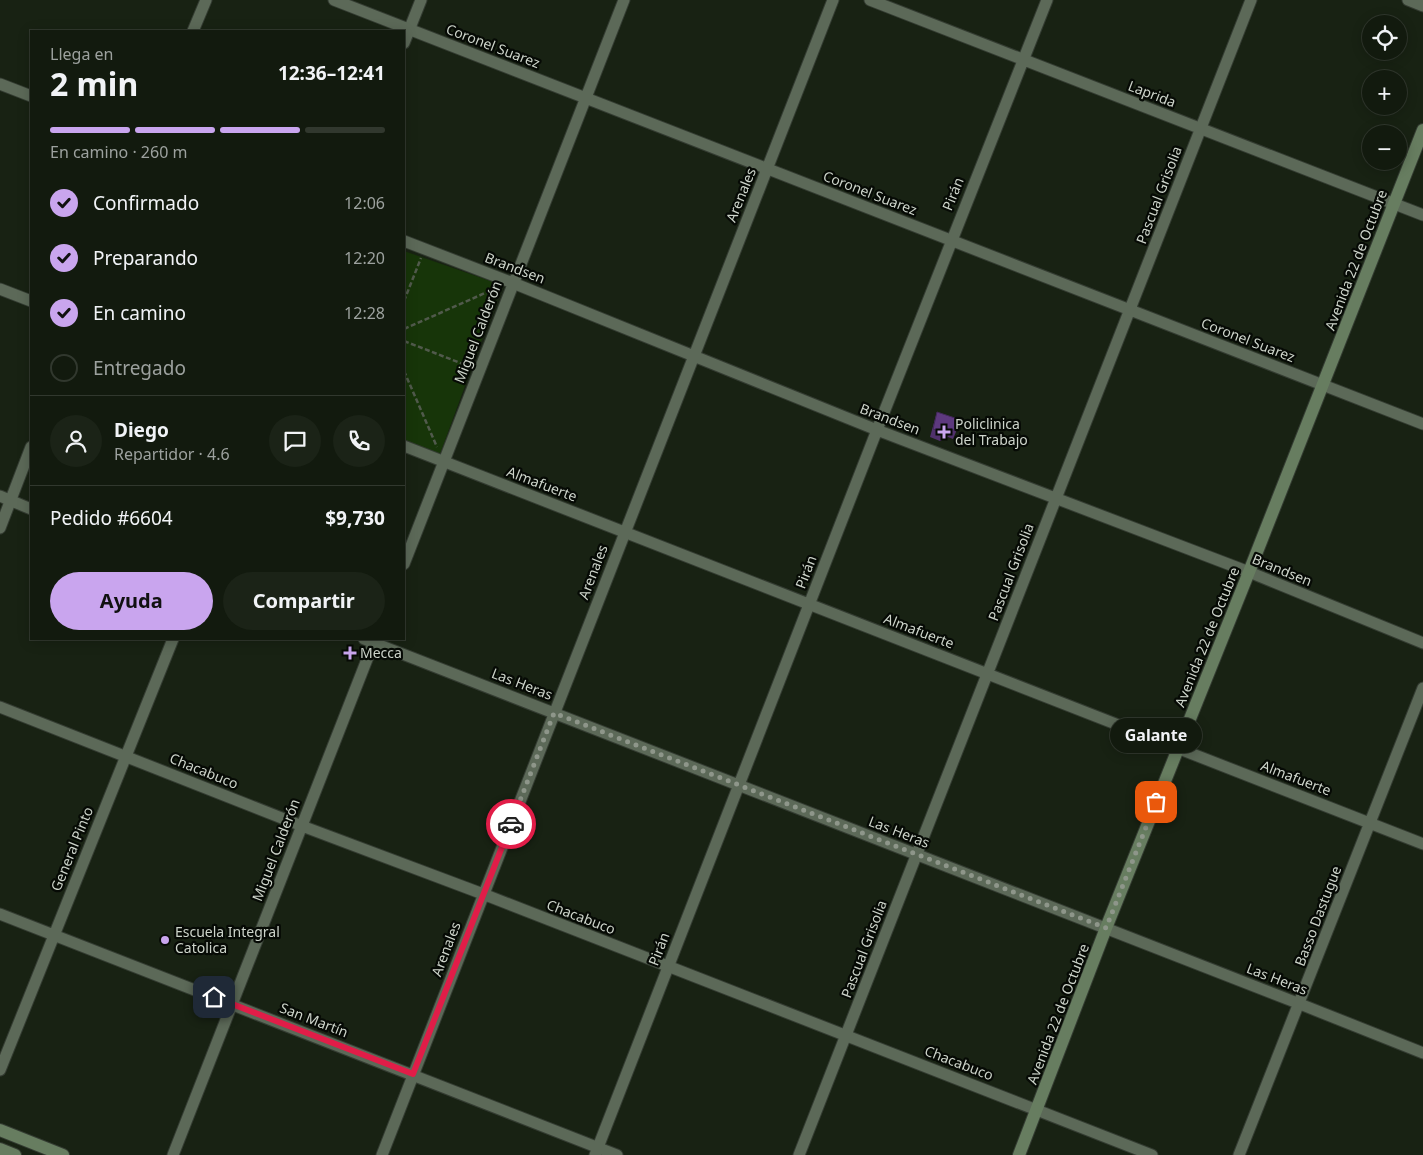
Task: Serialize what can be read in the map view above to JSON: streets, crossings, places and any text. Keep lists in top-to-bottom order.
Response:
{
  "streets": {
    "main road": ["Avenida 22 de Octubre"],
    "street": [
      "Coronel Suarez",
      "Laprida",
      "Pirán",
      "Arenales",
      "Pascual Grisolia",
      "Brandsen",
      "Miguel Calderón",
      "Almafuerte",
      "Las Heras",
      "Chacabuco",
      "General Pinto",
      "Basso Dastugue",
      "San Martín"
    ]
  },
  "crossings": [
    ["Coronel Suarez", "Pirán"],
    ["Coronel Suarez", "Arenales"],
    ["Coronel Suarez", "Pascual Grisolia"],
    ["Coronel Suarez", "Avenida 22 de Octubre"],
    ["Coronel Suarez", "Miguel Calderón"],
    ["Laprida", "Pirán"],
    ["Laprida", "Pascual Grisolia"],
    ["Laprida", "Avenida 22 de Octubre"],
    ["Pirán", "Brandsen"],
    ["Pirán", "Almafuerte"],
    ["Pirán", "Las Heras"],
    ["Pirán", "Chacabuco"],
    ["Pirán", "San Martín"],
    ["Arenales", "Brandsen"],
    ["Arenales", "Almafuerte"],
    ["Arenales", "Las Heras"],
    ["Arenales", "Chacabuco"],
    ["Arenales", "San Martín"],
    ["Pascual Grisolia", "Brandsen"],
    ["Pascual Grisolia", "Almafuerte"],
    ["Pascual Grisolia", "Las Heras"],
    ["Pascual Grisolia", "Chacabuco"],
    ["Avenida 22 de Octubre", "Brandsen"],
    ["Avenida 22 de Octubre", "Almafuerte"],
    ["Avenida 22 de Octubre", "Las Heras"],
    ["Avenida 22 de Octubre", "Chacabuco"],
    ["Brandsen", "Miguel Calderón"],
    ["Miguel Calderón", "Almafuerte"],
    ["Miguel Calderón", "Las Heras"],
    ["Miguel Calderón", "Chacabuco"],
    ["Miguel Calderón", "San Martín"],
    ["Almafuerte", "Basso Dastugue"],
    ["Las Heras", "Basso Dastugue"],
    ["Chacabuco", "General Pinto"],
    ["General Pinto", "San Martín"]
  ],
  "places": {
    "health": ["Policlinica del Trabajo", "Mecca"],
    "other": ["Galante", "Escuela Integral Catolica"]
  },
  "page": {
    "map_buttons": ["+", "−"],
    "heading": ["2 min", "Llega en", "12:36–12:41"],
    "panel": [
      "Diego",
      "Repartidor · 4.6",
      "Pedido #6604",
      "$9,730"
    ],
    "bar": "En camino · 260 m",
    "list": [
      ["Confirmado", "12:06"],
      ["Preparando", "12:20"],
      ["En camino", "12:28"],
      "Entregado"
    ],
    "buttons": ["Ayuda", "Compartir"],
    "bubble": "Galante"
  }
}
